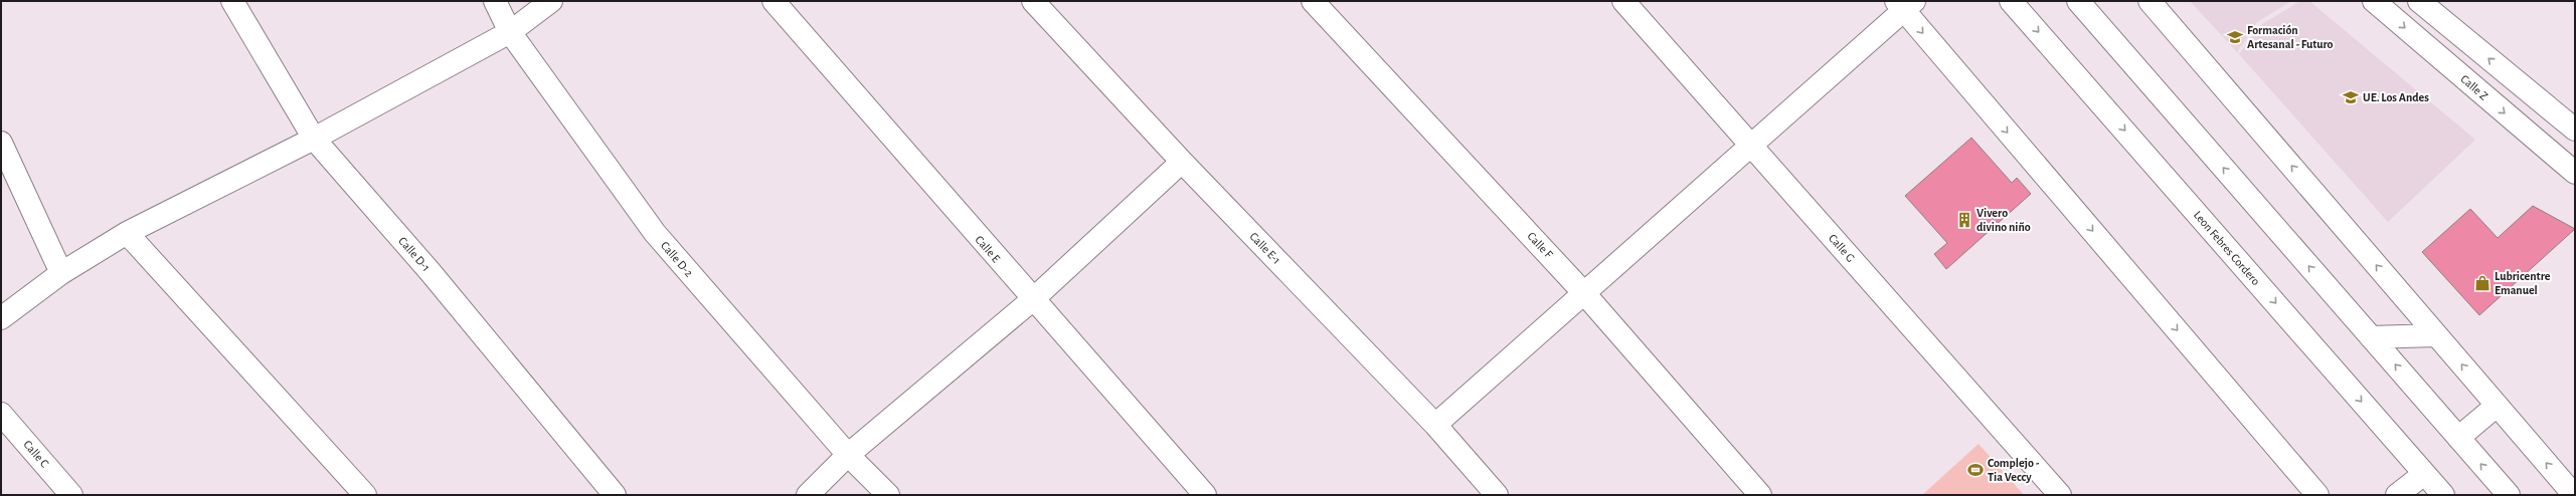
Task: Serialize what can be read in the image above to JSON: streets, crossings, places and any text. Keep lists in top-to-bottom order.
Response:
{
  "streets": {
    "street": [
      "Calle Z",
      "Calle F",
      "Calle E-1",
      "Calle G",
      "Leon Febres Cordero",
      "Calle E",
      "Calle D-1",
      "Calle D-2",
      "Calle C"
    ]
  },
  "places": {
    "school or university": ["Formación Artesanal - Futuro", "UE. Los Andes"],
    "building": ["Vivero divino niño"],
    "shop": ["Lubricentre Emanuel"],
    "sports": ["Complejo - Tia Veccy"]
  }
}
